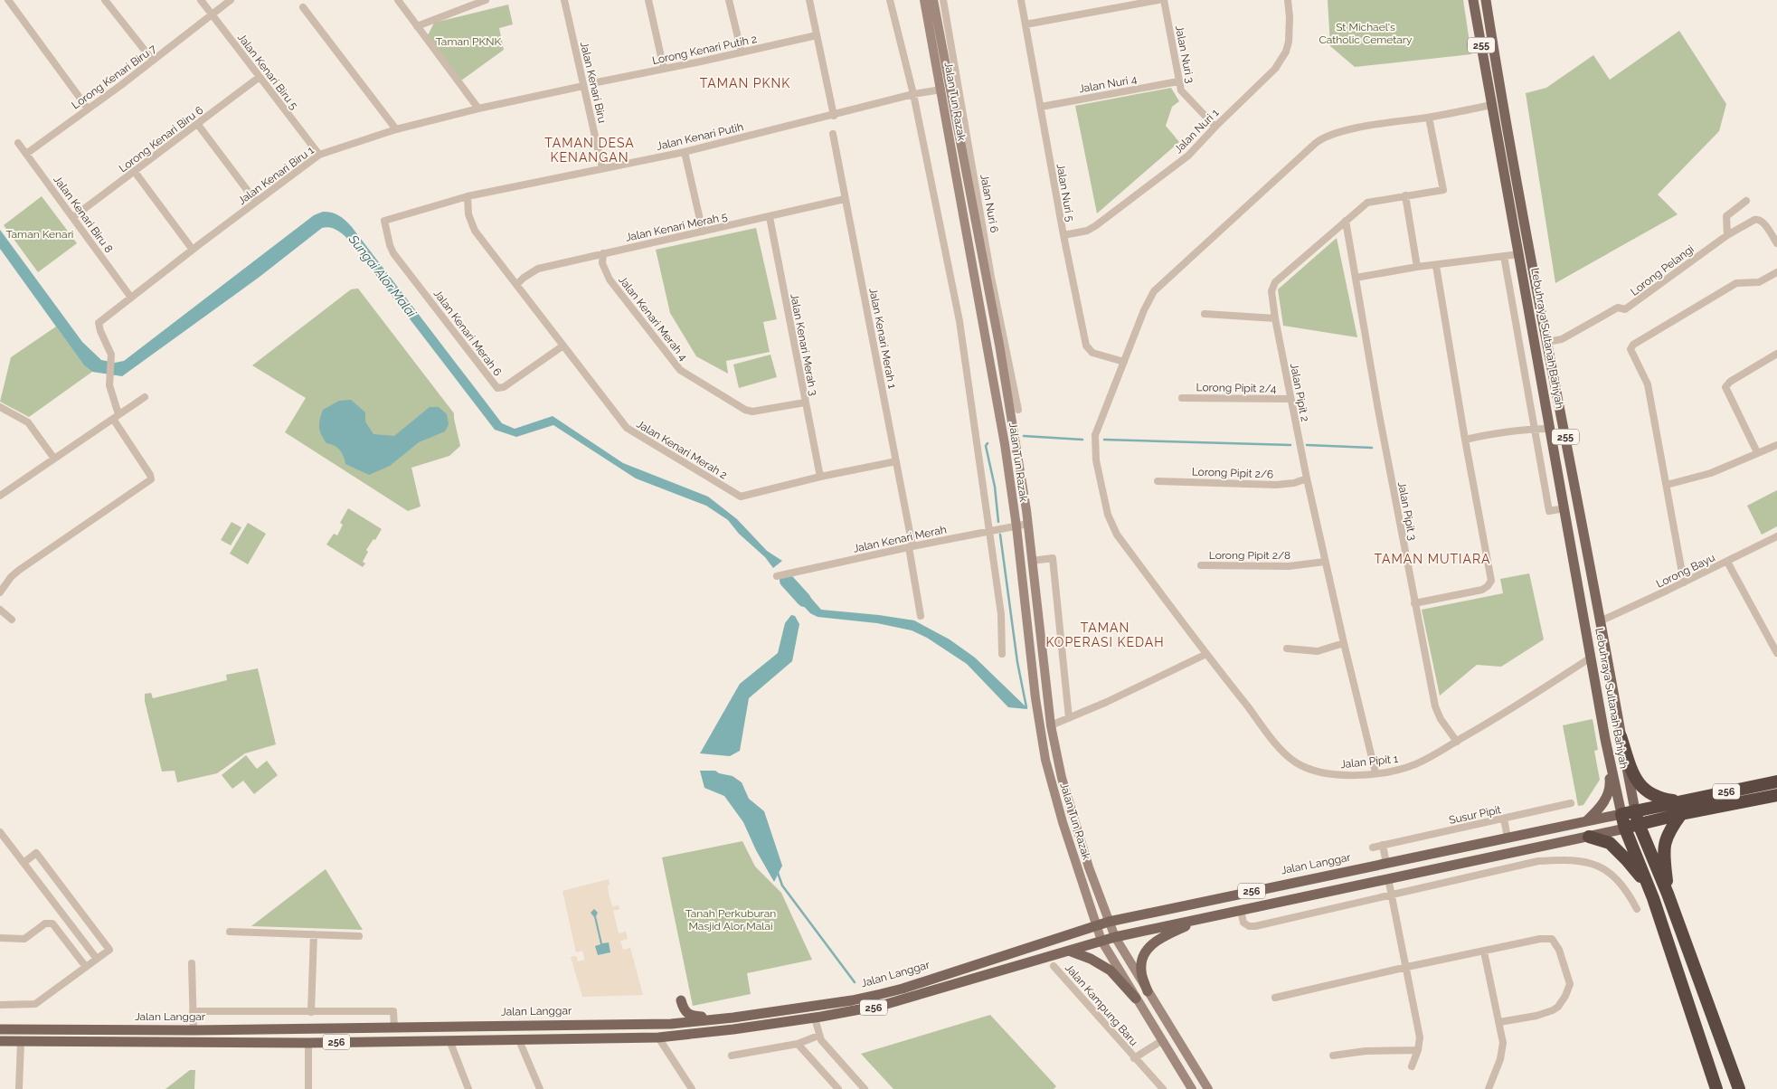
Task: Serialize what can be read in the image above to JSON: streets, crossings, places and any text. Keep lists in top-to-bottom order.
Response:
{
  "streets": {
    "highway": ["255", "256", "Jalan Langgar"],
    "main road": ["Jalan Tun Razak", "Lebuhraya Sultanah Bahiyah"],
    "street": [
      "Lorong Kenari Putih 2",
      "Jalan Nuri 3",
      "Jalan Kenari Biru 5",
      "Lorong Kenari Biru 7",
      "Jalan Kenari Biru",
      "Jalan Nuri 4",
      "Jalan Nuri 1",
      "Jalan Kenari Putih",
      "Lorong Kenari Biru 6",
      "Jalan Kenari Biru 1",
      "Jalan Nuri 5",
      "Jalan Nuri 6",
      "Jalan Kenari Biru 8",
      "Jalan Kenari Merah 5",
      "Lorong Pelangi",
      "Jalan Kenari Merah 4",
      "Jalan Kenari Merah 6",
      "Jalan Kenari Merah 1",
      "Jalan Kenari Merah 3",
      "Lorong Pipit 2/4",
      "Jalan Pipit 2",
      "Jalan Kenari Merah 2",
      "Lorong Pipit 2/6",
      "Jalan Pipit 3",
      "Jalan Kenari Merah",
      "Lorong Pipit 2/8",
      "Lorong Bayu",
      "Jalan Pipit 1",
      "Susur Pipit",
      "Jalan Kampung Baru"
    ]
  },
  "crossings": [
    ["255", "Lebuhraya Sultanah Bahiyah"],
    ["255", "256"],
    ["255", "Jalan Langgar"],
    ["Jalan Nuri 3", "Jalan Nuri 4"],
    ["Jalan Nuri 3", "Jalan Nuri 1"],
    ["Jalan Kenari Biru 5", "Lorong Kenari Biru 7"],
    ["Jalan Kenari Biru 5", "Lorong Kenari Biru 6"],
    ["Jalan Kenari Biru 5", "Jalan Kenari Biru 1"],
    ["Lorong Kenari Biru 7", "Jalan Kenari Biru 8"],
    ["Jalan Kenari Biru", "Jalan Kenari Putih"],
    ["Jalan Kenari Biru", "Jalan Kenari Biru 1"],
    ["Jalan Nuri 4", "Jalan Nuri 5"],
    ["Jalan Tun Razak", "Jalan Kenari Putih"],
    ["Jalan Tun Razak", "Jalan Nuri 6"],
    ["Jalan Tun Razak", "Jalan Kenari Merah"],
    ["Jalan Tun Razak", "256"],
    ["Jalan Tun Razak", "Jalan Langgar"],
    ["Jalan Tun Razak", "Jalan Kampung Baru"],
    ["Jalan Nuri 1", "Jalan Nuri 5"],
    ["Jalan Kenari Putih", "Jalan Kenari Merah 6"],
    ["Jalan Kenari Putih", "Jalan Kenari Merah 2"],
    ["Lorong Kenari Biru 6", "Jalan Kenari Biru 8"],
    ["Jalan Kenari Biru 1", "Jalan Kenari Biru 8"],
    ["Jalan Nuri 5", "Jalan Pipit 1"],
    ["Jalan Kenari Merah 5", "Jalan Kenari Merah 4"],
    ["Jalan Kenari Merah 5", "Jalan Kenari Merah 1"],
    ["Jalan Kenari Merah 5", "Jalan Kenari Merah 3"],
    ["Jalan Kenari Merah 5", "Jalan Kenari Merah 2"],
    ["Lorong Pelangi", "Lebuhraya Sultanah Bahiyah"],
    ["Jalan Kenari Merah 4", "Jalan Kenari Merah 3"],
    ["Jalan Kenari Merah 6", "Jalan Kenari Merah 2"],
    ["Jalan Kenari Merah 1", "Jalan Kenari Merah 2"],
    ["Jalan Kenari Merah 1", "Jalan Kenari Merah"],
    ["Lebuhraya Sultanah Bahiyah", "Lorong Bayu"],
    ["Lebuhraya Sultanah Bahiyah", "Jalan Pipit 1"],
    ["Lebuhraya Sultanah Bahiyah", "Jalan Langgar"],
    ["Jalan Kenari Merah 3", "Jalan Kenari Merah 2"],
    ["Lorong Pipit 2/4", "Jalan Pipit 2"],
    ["Jalan Pipit 2", "Lorong Pipit 2/6"],
    ["Jalan Pipit 2", "Jalan Pipit 3"],
    ["Jalan Pipit 2", "Lorong Pipit 2/8"],
    ["Jalan Pipit 2", "Jalan Pipit 1"],
    ["Jalan Pipit 3", "Jalan Pipit 1"]
  ],
  "districts": [
    "TAMAN PKNK",
    "TAMAN DESA KENANGAN",
    "TAMAN MUTIARA",
    "TAMAN KOPERASI KEDAH"
  ],
  "water": ["Sungai Alor Malai"],
  "parks": [
    "St Michael's Catholic Cemetary",
    "Taman PKNK",
    "Taman Kenari",
    "Tanah Perkuburan Masjid Alor Malai"
  ]
}
